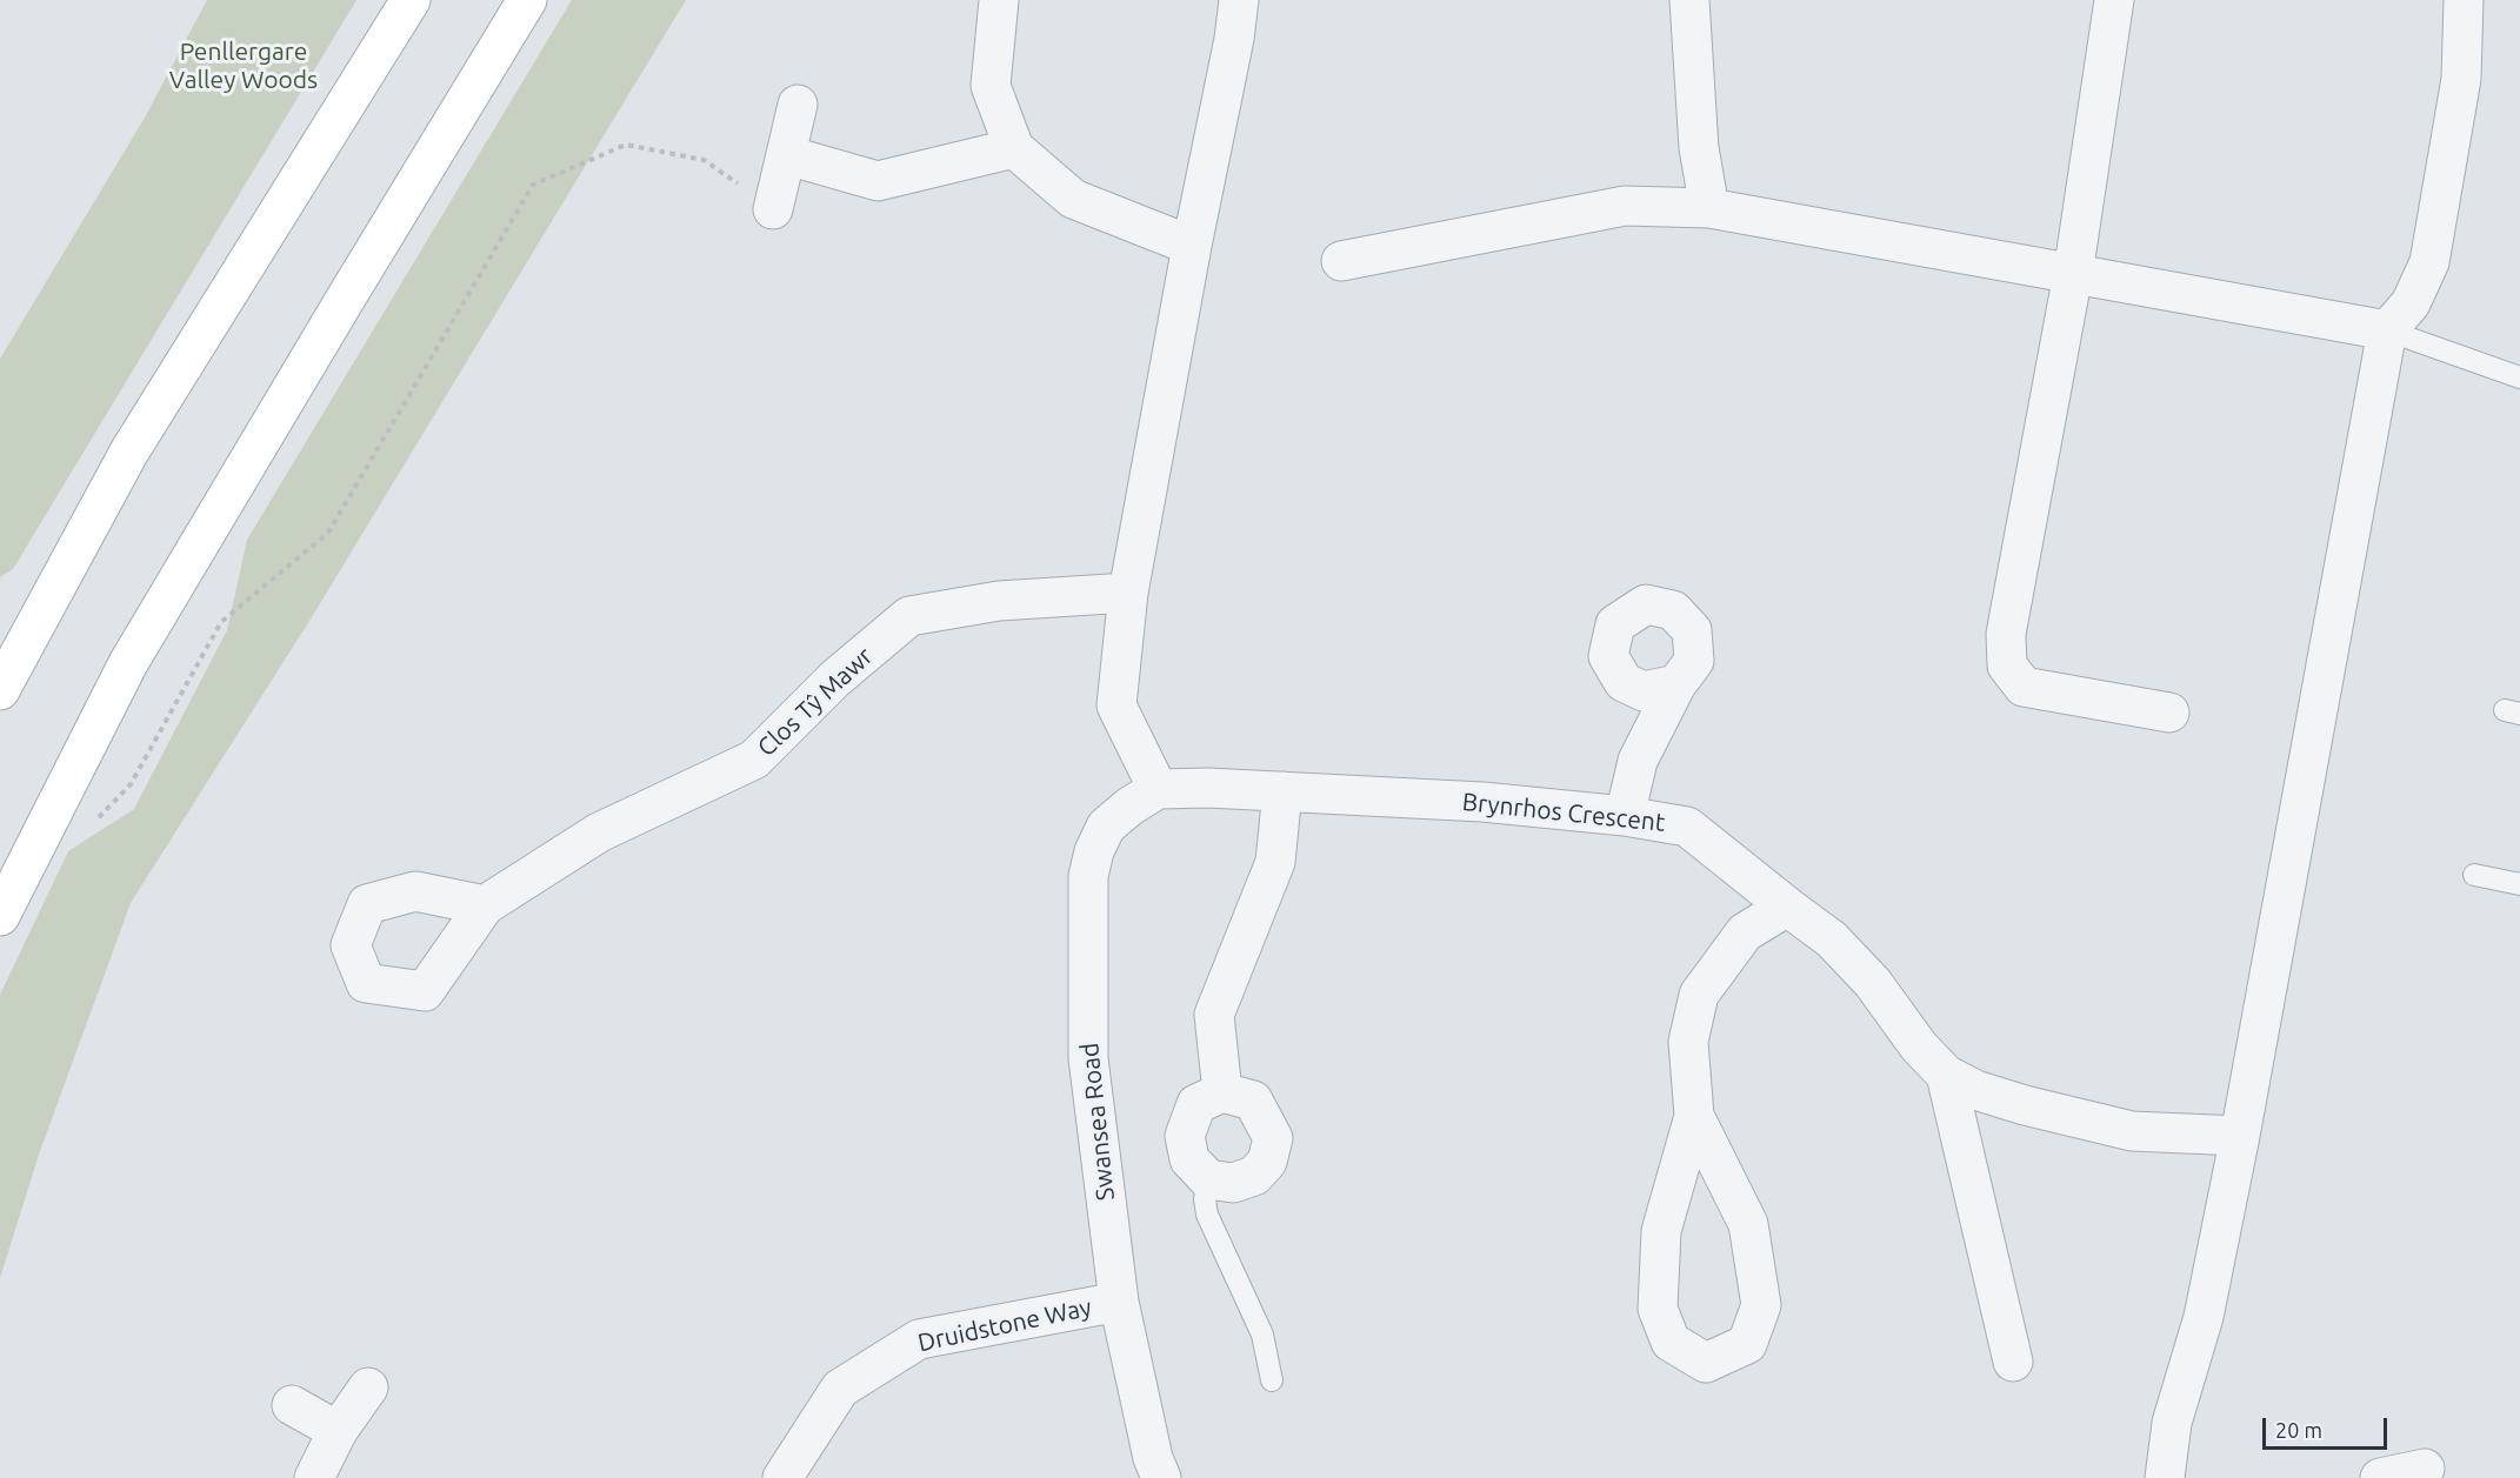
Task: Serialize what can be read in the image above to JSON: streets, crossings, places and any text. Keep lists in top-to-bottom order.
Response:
{
  "streets": {
    "street": [
      "Clos Tŷ Mawr",
      "Brynrhos Crescent",
      "Swansea Road",
      "Druidstone Way"
    ]
  },
  "crossings": [
    ["Brynrhos Crescent", "Swansea Road"],
    ["Swansea Road", "Druidstone Way"]
  ],
  "parks": ["Penllergare Valley Woods"],
  "scale_bar": "20 m"
}
